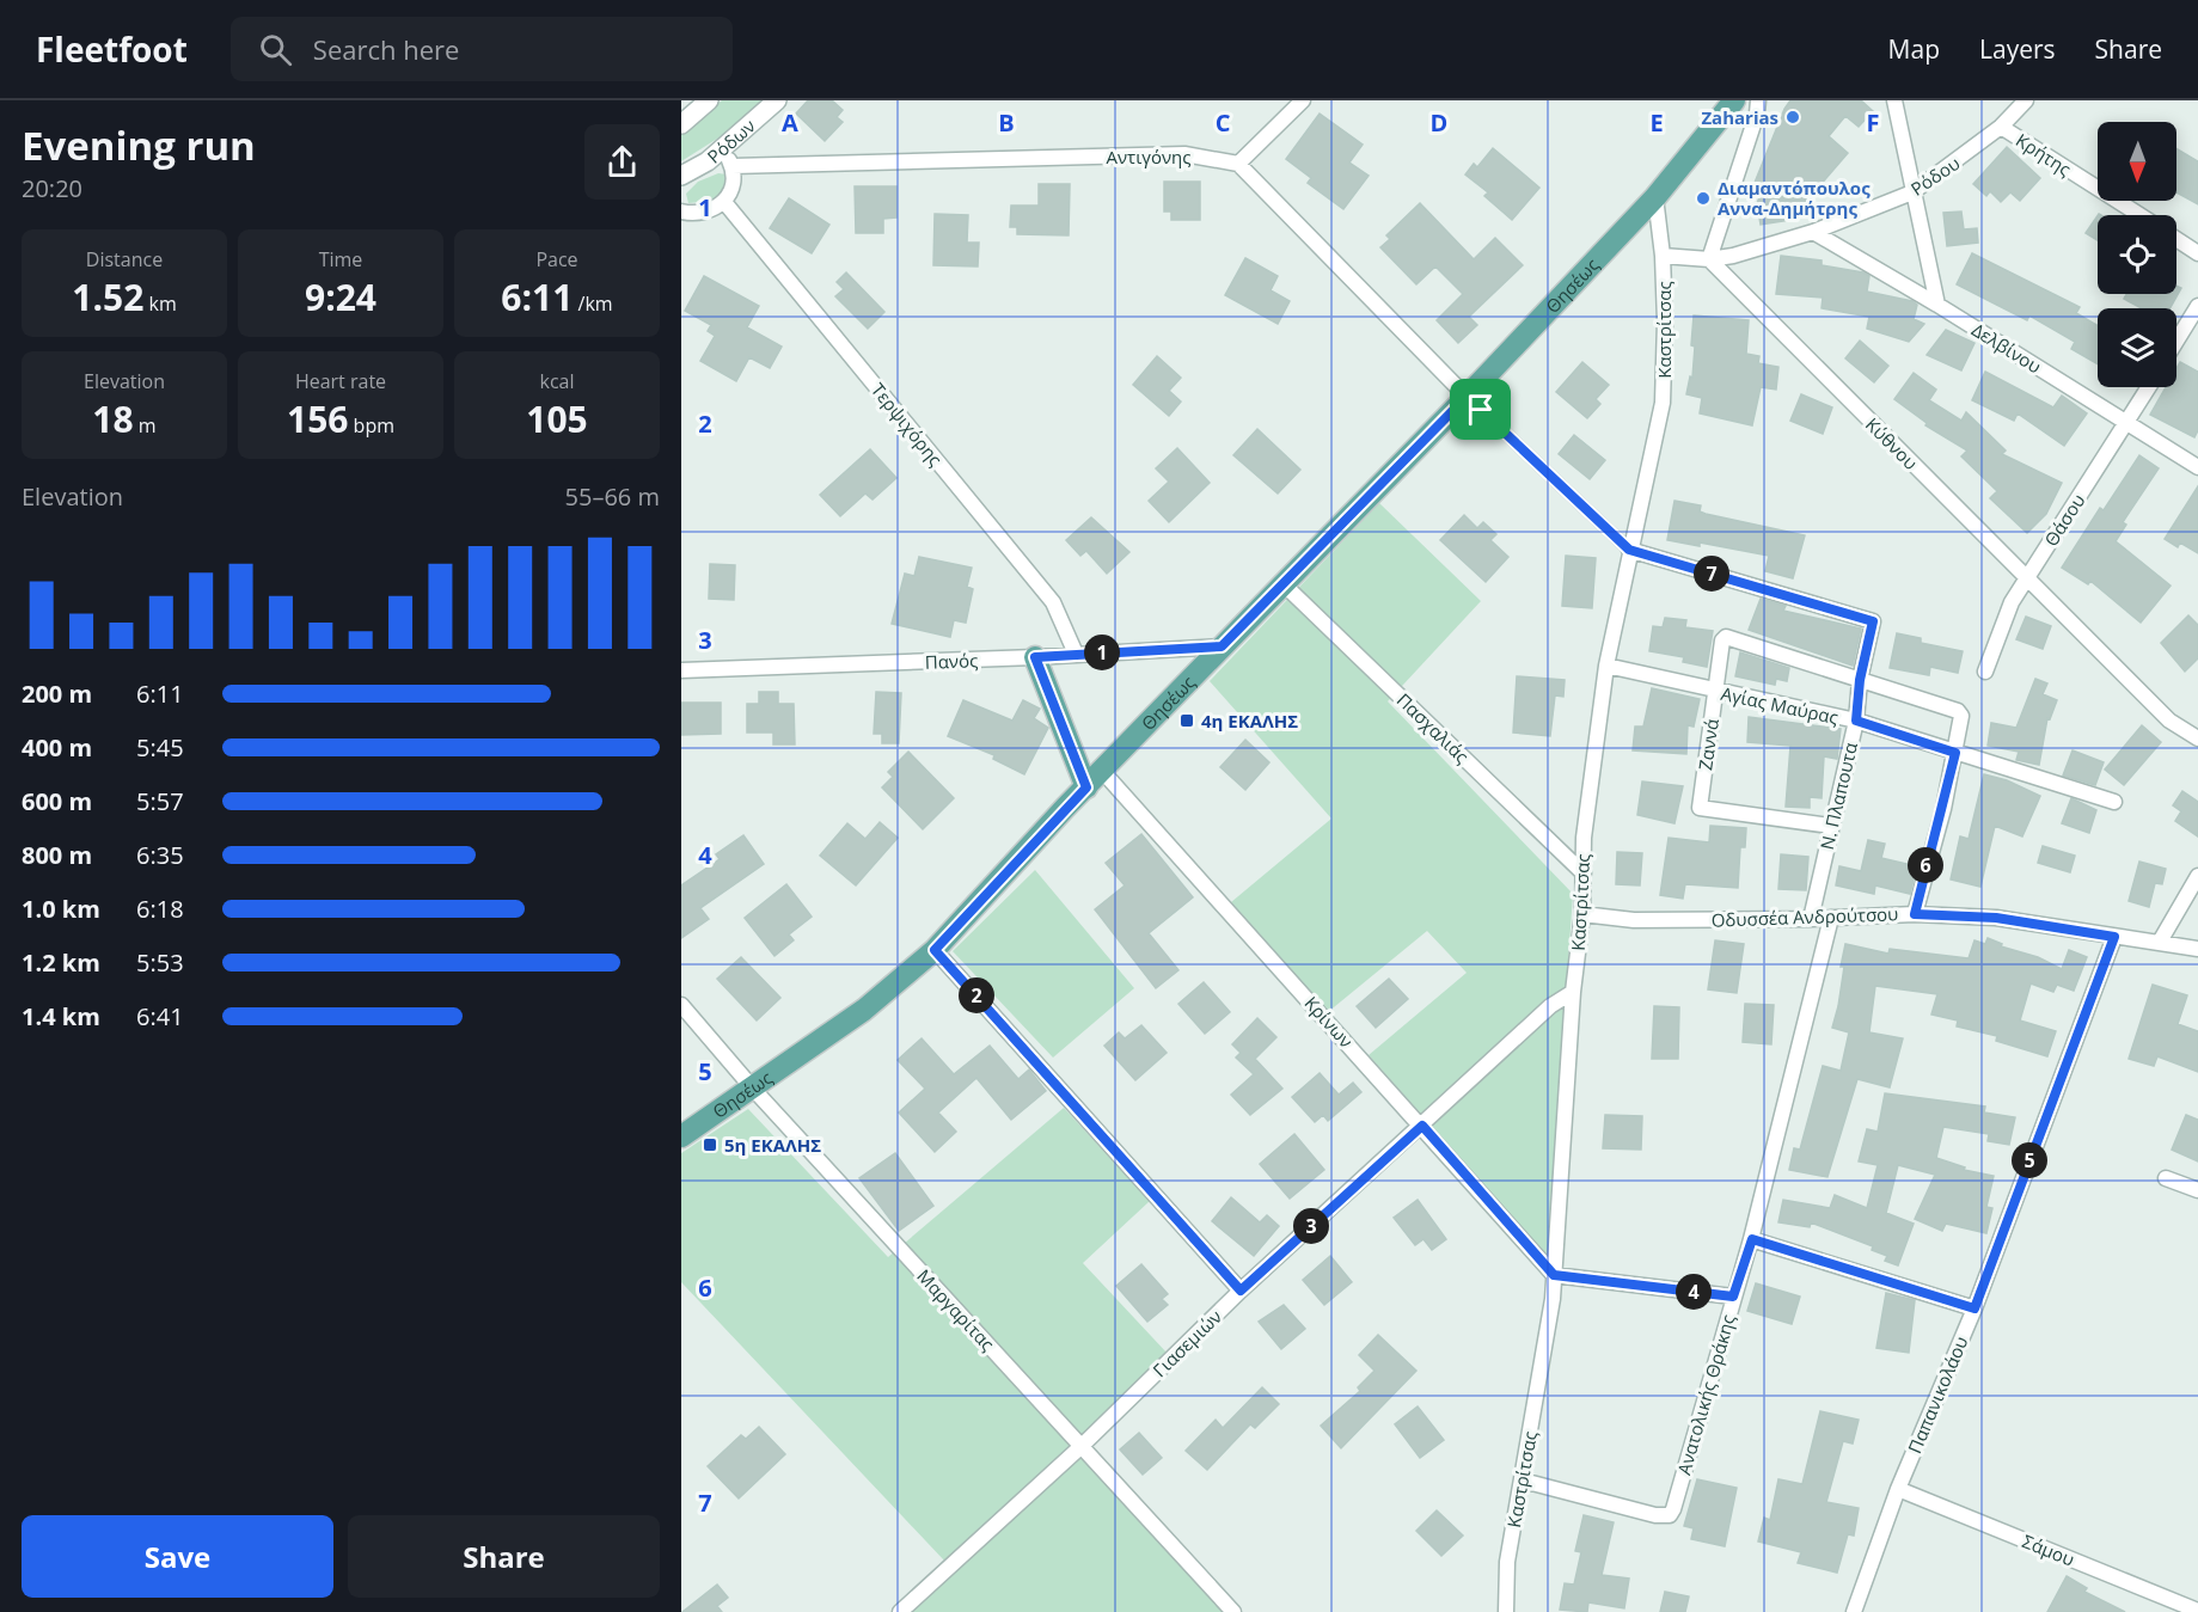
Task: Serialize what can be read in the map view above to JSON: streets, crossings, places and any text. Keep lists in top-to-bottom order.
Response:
{
  "streets": {
    "main road": ["Θησέως"],
    "street": [
      "Ρόδων",
      "Κρήτης",
      "Αντιγόνης",
      "Ρόδου",
      "Καστρίτσας",
      "Δελβίνου",
      "Τερψιχόρης",
      "Κύθνου",
      "Θάσου",
      "Πανός",
      "Αγίας Μαύρας",
      "Πασχαλιάς",
      "Ζαννά",
      "Ν. Πλαπουτα",
      "Οδυσσέα Ανδρούτσου",
      "Κρίνων",
      "Μαργαρίτας",
      "Γιασεμιών",
      "Ανατολικής Θράκης",
      "Παπανικολάου",
      "Σάμου"
    ]
  },
  "crossings": [
    ["Κρήτης", "Ρόδου"],
    ["Ρόδου", "Καστρίτσας"],
    ["Ρόδου", "Δελβίνου"],
    ["Ρόδου", "Κύθνου"],
    ["Θησέως", "Καστρίτσας"],
    ["Θησέως", "Πανός"],
    ["Θησέως", "Πασχαλιάς"],
    ["Θησέως", "Κρίνων"],
    ["Θησέως", "Μαργαρίτας"],
    ["Καστρίτσας", "Αγίας Μαύρας"],
    ["Καστρίτσας", "Πασχαλιάς"],
    ["Καστρίτσας", "Ν. Πλαπουτα"],
    ["Καστρίτσας", "Οδυσσέα Ανδρούτσου"],
    ["Καστρίτσας", "Κρίνων"],
    ["Καστρίτσας", "Γιασεμιών"],
    ["Καστρίτσας", "Ανατολικής Θράκης"],
    ["Δελβίνου", "Θάσου"],
    ["Τερψιχόρης", "Πανός"],
    ["Κύθνου", "Θάσου"],
    ["Αγίας Μαύρας", "Ζαννά"],
    ["Αγίας Μαύρας", "Ν. Πλαπουτα"],
    ["Ζαννά", "Ν. Πλαπουτα"],
    ["Ν. Πλαπουτα", "Οδυσσέα Ανδρούτσου"],
    ["Οδυσσέα Ανδρούτσου", "Ανατολικής Θράκης"],
    ["Οδυσσέα Ανδρούτσου", "Παπανικολάου"],
    ["Κρίνων", "Γιασεμιών"],
    ["Μαργαρίτας", "Γιασεμιών"],
    ["Παπανικολάου", "Σάμου"]
  ],
  "places": {
    "other": ["Zaharias", "Διαμαντόπουλος Αννα-Δημήτρης"],
    "transit": ["4η ΕΚΑΛΗΣ", "5η ΕΚΑΛΗΣ"]
  },
  "north": "bottom",
  "page": {
    "header": "Fleetfoot",
    "search": "Search here",
    "nav": ["Map", "Layers", "Share"],
    "heading": ["Evening run", "20:20"],
    "stats": [
      ["Distance", "1.52 km"],
      ["Time", "9:24"],
      ["Pace", "6:11 /km"],
      ["Elevation", "18 m"],
      ["Heart rate", "156 bpm"],
      ["kcal", "105"]
    ],
    "chart": ["Elevation", "55–66 m"],
    "pins": [
      "7",
      "1",
      "6",
      "2",
      "5",
      "3",
      "4"
    ],
    "list": [
      {
        "name": "200 m",
        "note": "6:11"
      },
      {
        "name": "400 m",
        "note": "5:45"
      },
      {
        "name": "600 m",
        "note": "5:57"
      },
      {
        "name": "800 m",
        "note": "6:35"
      },
      {
        "name": "1.0 km",
        "note": "6:18"
      },
      {
        "name": "1.2 km",
        "note": "5:53"
      },
      {
        "name": "1.4 km",
        "note": "6:41"
      }
    ],
    "buttons": ["Save", "Share"]
  },
  "grid": {
    "columns": [
      "A",
      "B",
      "C",
      "D",
      "E",
      "F"
    ],
    "rows": [
      "1",
      "2",
      "3",
      "4",
      "5",
      "6",
      "7"
    ]
  }
}
